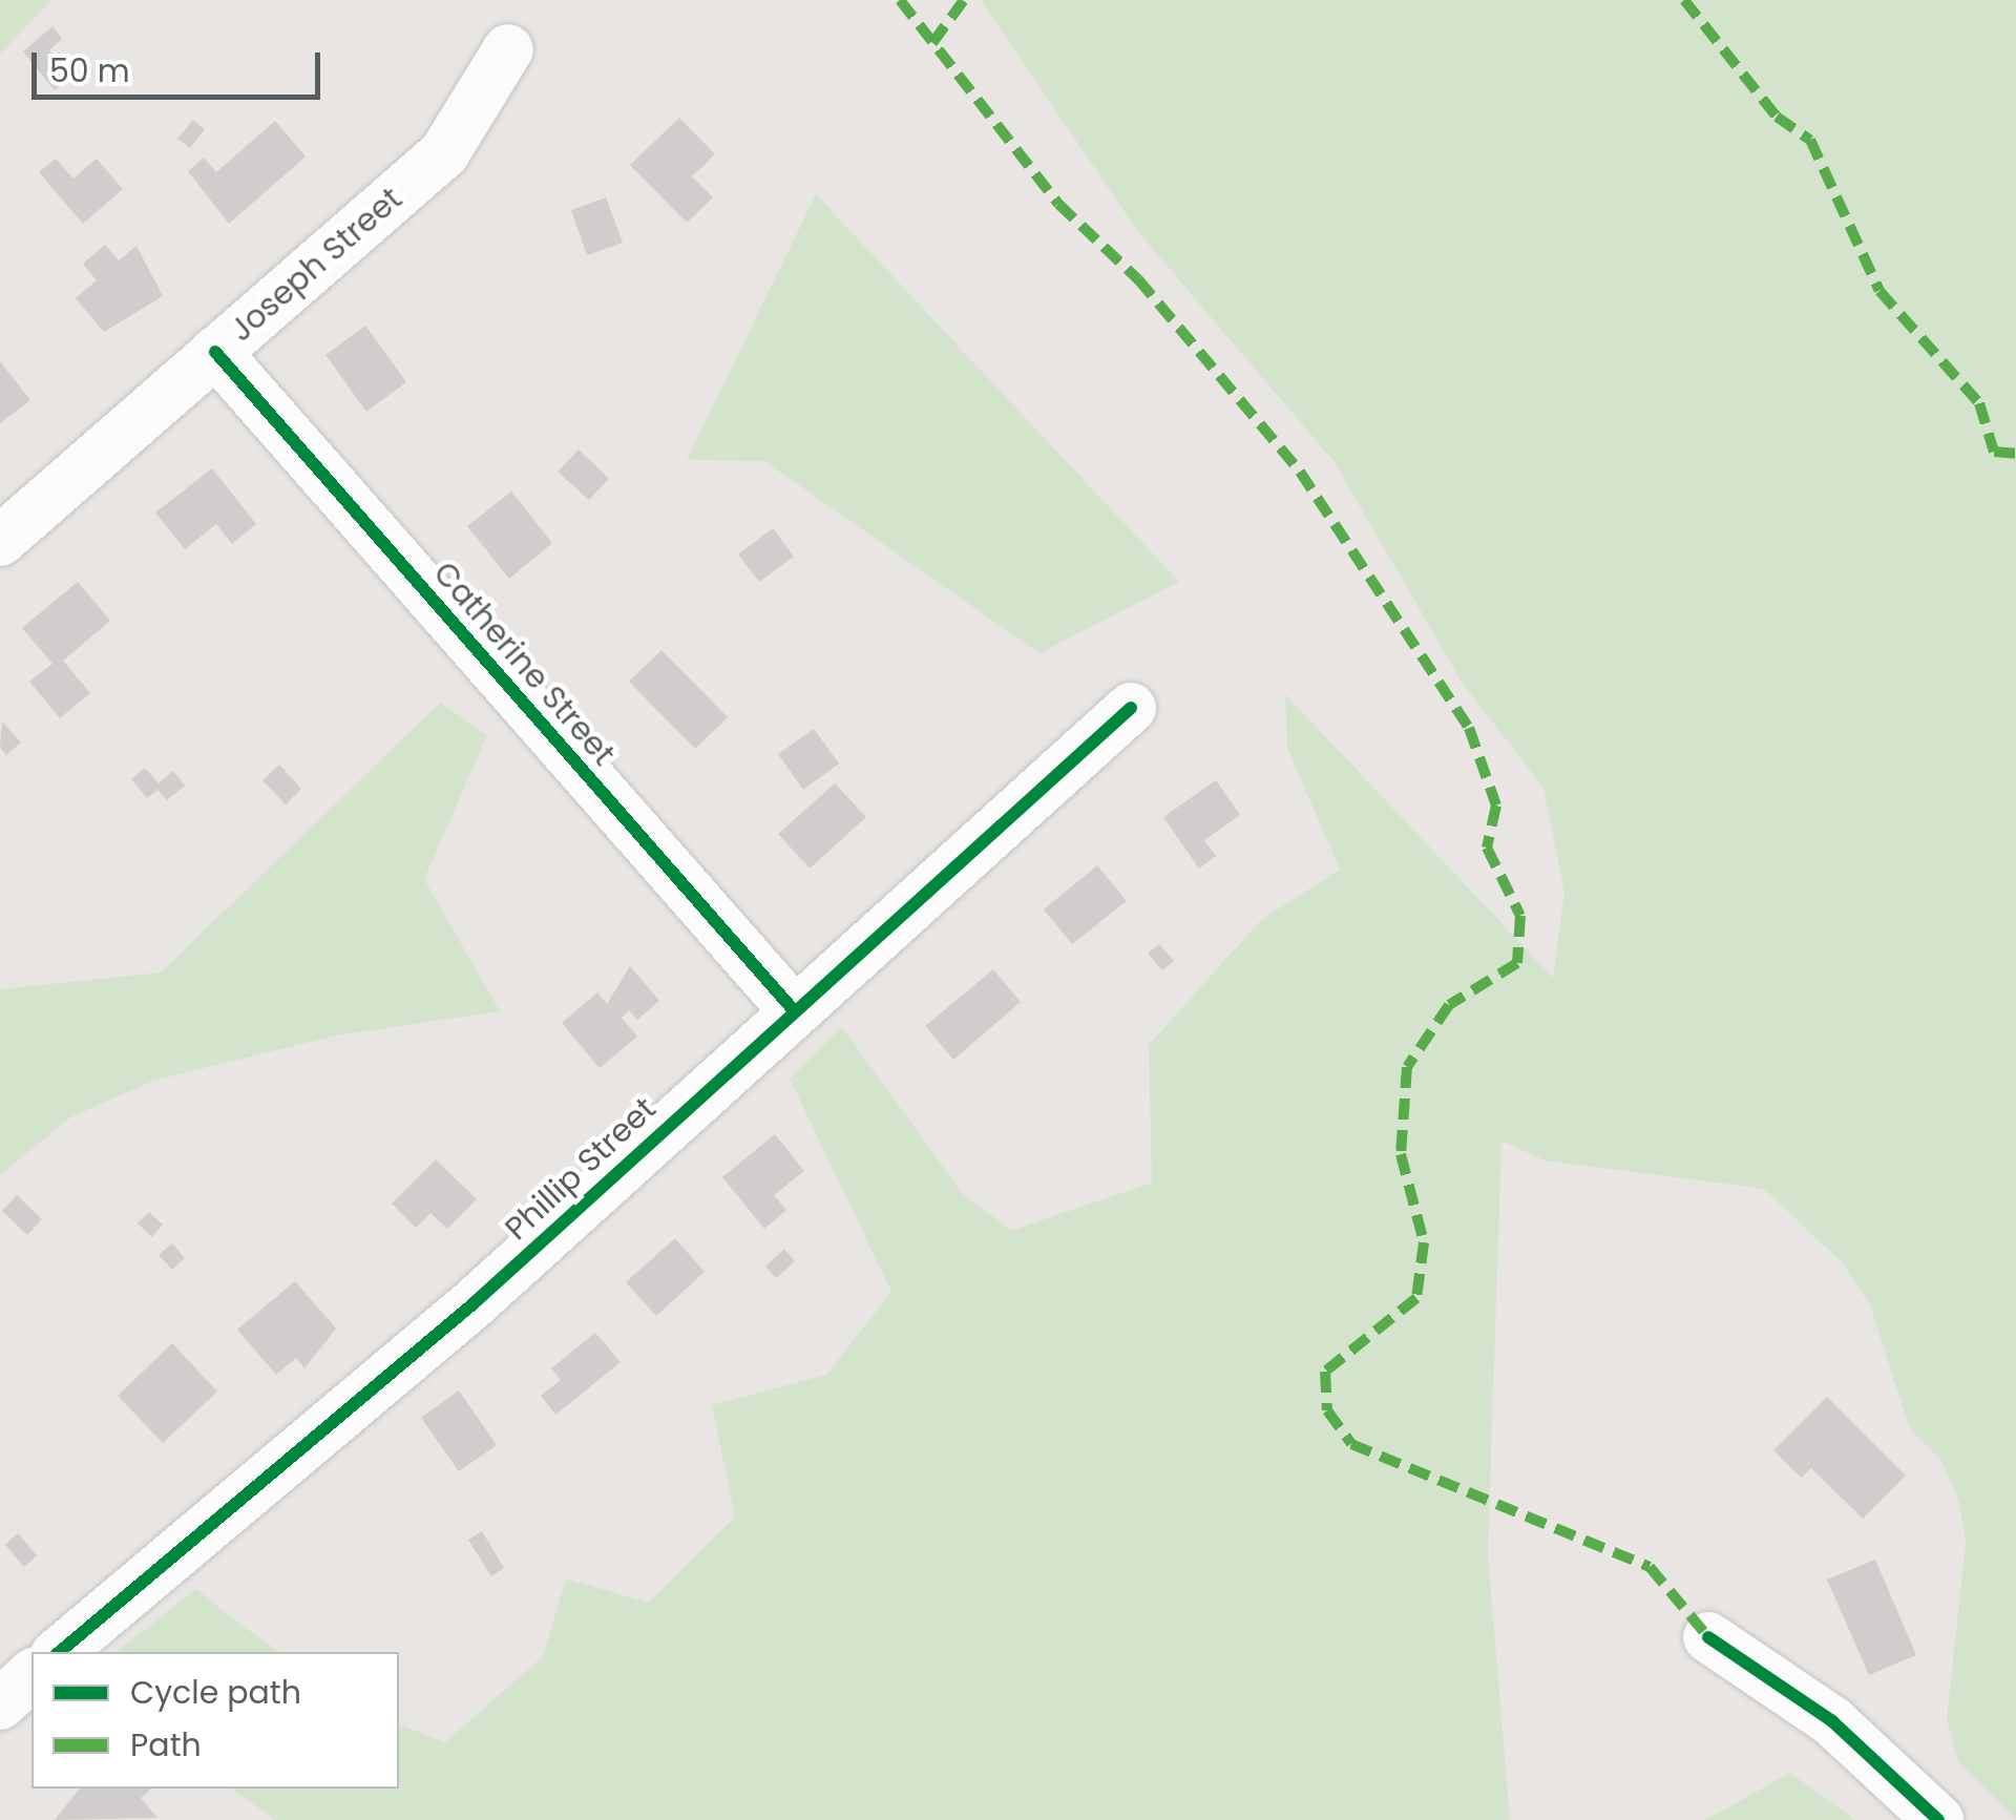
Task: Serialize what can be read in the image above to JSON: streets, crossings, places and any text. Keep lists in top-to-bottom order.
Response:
{
  "streets": {
    "street": ["Joseph Street", "Catherine Street", "Phillip Street"]
  },
  "crossings": [
    ["Joseph Street", "Catherine Street"],
    ["Catherine Street", "Phillip Street"]
  ],
  "legend": ["Cycle path", "Path"],
  "scale_bar": "50 m"
}
